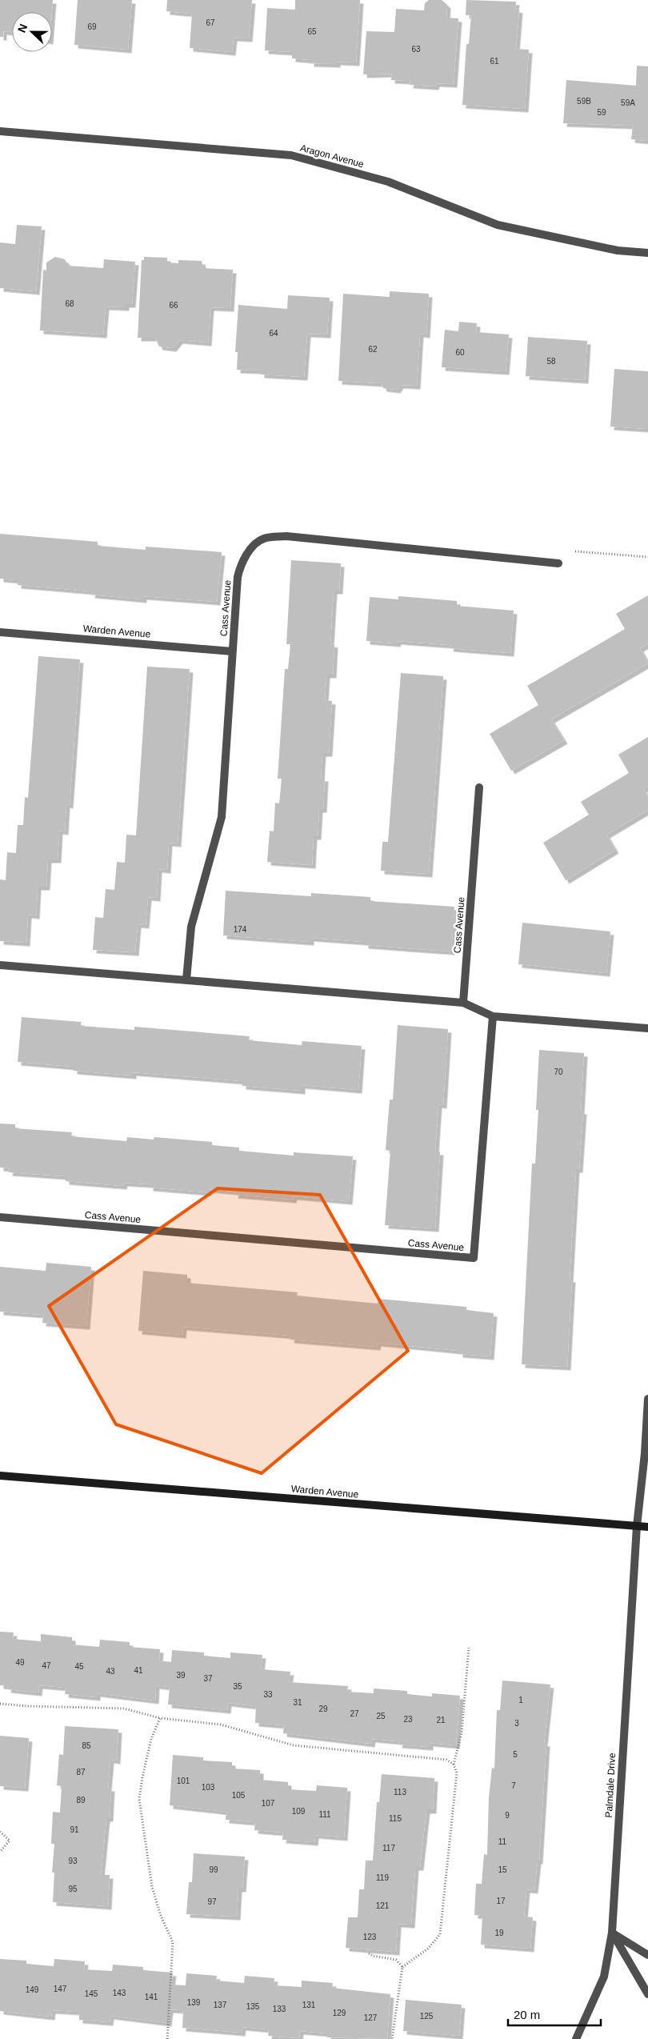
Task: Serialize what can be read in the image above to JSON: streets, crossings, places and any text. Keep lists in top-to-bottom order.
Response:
{
  "streets": {
    "main road": ["Warden Avenue"],
    "street": ["Aragon Avenue", "Cass Avenue", "Palmdale Drive"]
  },
  "crossings": [
    ["Cass Avenue", "Warden Avenue"],
    ["Warden Avenue", "Palmdale Drive"]
  ],
  "house_numbers": [
    "67",
    "69",
    "65",
    "63",
    "61",
    "59B",
    "59A",
    "59",
    "68",
    "66",
    "64",
    "62",
    "60",
    "58",
    "174",
    "70",
    "49",
    "47",
    "45",
    "41",
    "43",
    "39",
    "37",
    "35",
    "33",
    "1",
    "31",
    "29",
    "27",
    "25",
    "23",
    "21",
    "3",
    "85",
    "5",
    "87",
    "101",
    "7",
    "103",
    "113",
    "105",
    "89",
    "107",
    "109",
    "111",
    "9",
    "115",
    "91",
    "11",
    "117",
    "93",
    "99",
    "15",
    "119",
    "95",
    "17",
    "97",
    "121",
    "19",
    "123",
    "147",
    "149",
    "143",
    "145",
    "141",
    "139",
    "137",
    "131",
    "135",
    "133",
    "129",
    "125",
    "127"
  ],
  "scale_bar": "20 m",
  "north": "left"
}
